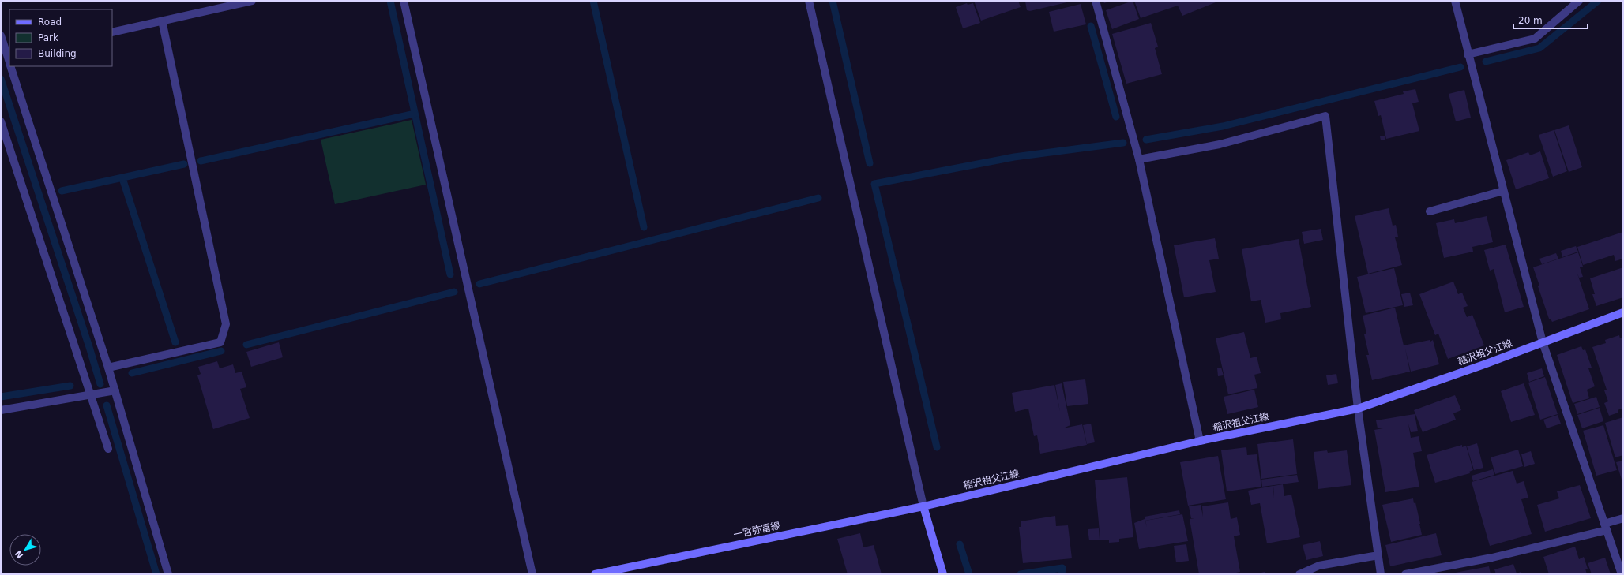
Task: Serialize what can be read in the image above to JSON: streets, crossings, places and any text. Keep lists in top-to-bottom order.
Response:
{
  "streets": {
    "main road": ["稲沢祖父江線", "一宮弥富線"]
  },
  "crossings": [
    ["稲沢祖父江線", "一宮弥富線"]
  ],
  "legend": ["Road", "Park", "Building"],
  "scale_bar": "20 m",
  "north": "bottom left"
}
